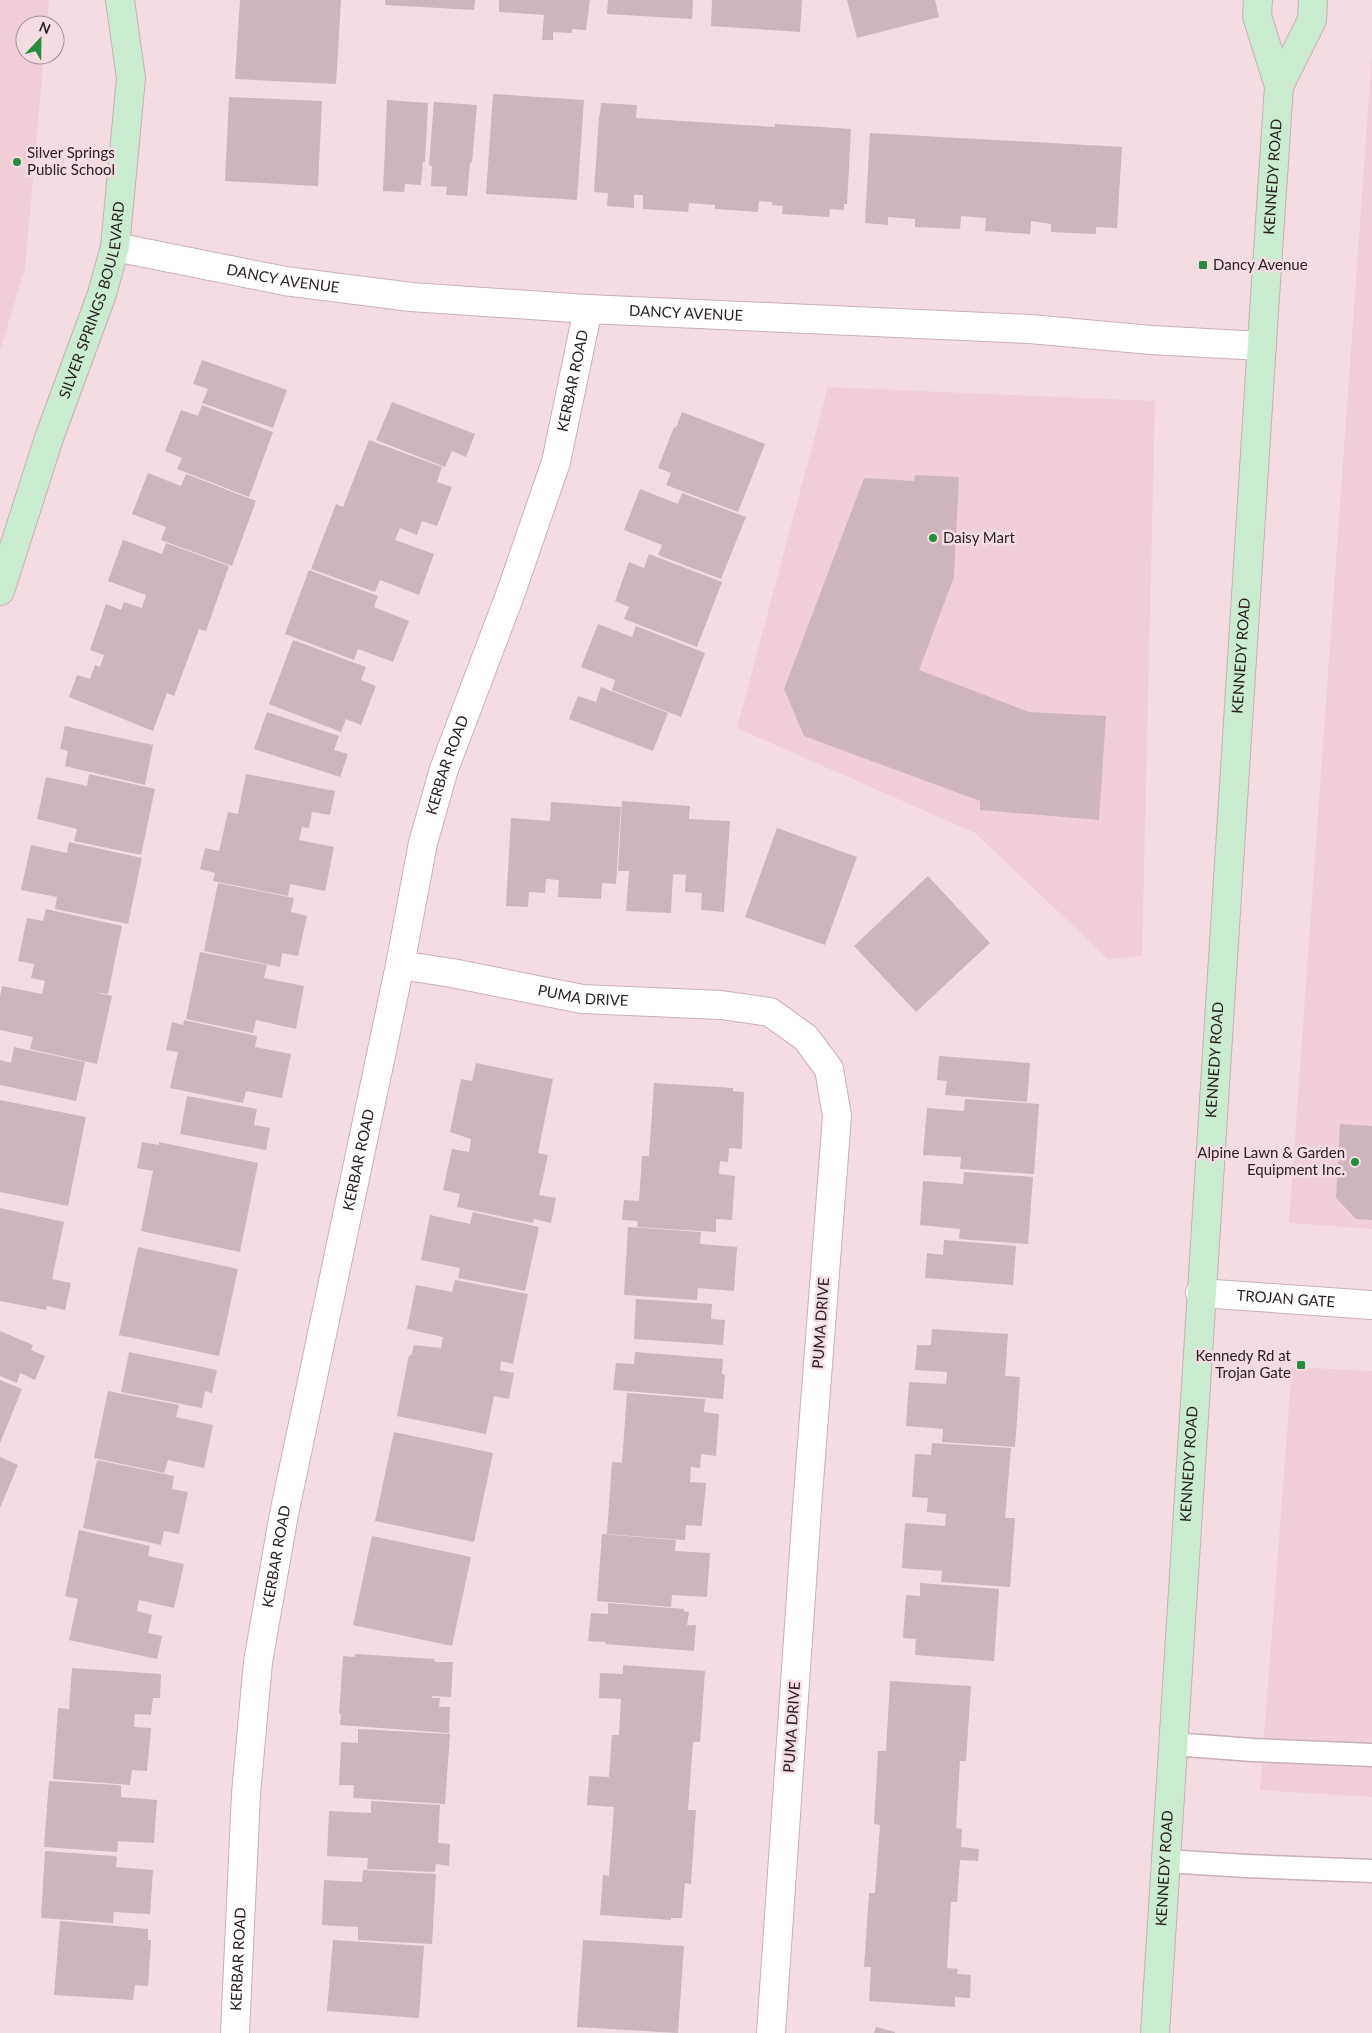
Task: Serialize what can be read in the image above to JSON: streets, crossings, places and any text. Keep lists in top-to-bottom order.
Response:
{
  "streets": {
    "main road": ["KENNEDY ROAD", "SILVER SPRINGS BOULEVARD"],
    "street": [
      "DANCY AVENUE",
      "KERBAR ROAD",
      "PUMA DRIVE",
      "TROJAN GATE"
    ]
  },
  "crossings": [
    ["KENNEDY ROAD", "DANCY AVENUE"],
    ["KENNEDY ROAD", "TROJAN GATE"],
    ["DANCY AVENUE", "SILVER SPRINGS BOULEVARD"],
    ["DANCY AVENUE", "KERBAR ROAD"],
    ["KERBAR ROAD", "PUMA DRIVE"]
  ],
  "places": {
    "other": ["Silver Springs Public School", "Daisy Mart", "Alpine Lawn & Garden Equipment Inc."],
    "transit": ["Dancy Avenue", "Kennedy Rd at Trojan Gate"]
  },
  "north": "top"
}
